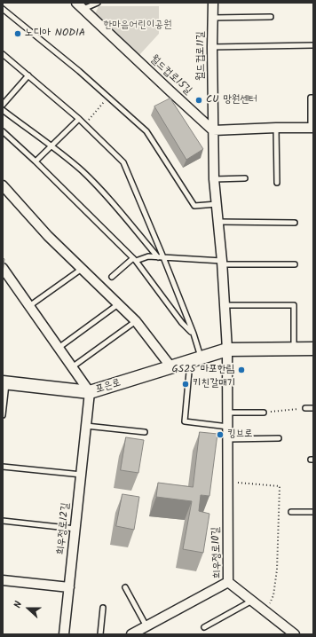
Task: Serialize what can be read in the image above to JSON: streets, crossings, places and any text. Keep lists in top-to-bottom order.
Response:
{
  "streets": {
    "street": [
      "월드컵로11길",
      "월드컵로15길",
      "포은로",
      "희우정로12길",
      "희우정로10길"
    ]
  },
  "crossings": [
    ["월드컵로11길", "월드컵로15길"],
    ["월드컵로11길", "포은로"],
    ["월드컵로11길", "희우정로10길"],
    ["포은로", "희우정로12길"],
    ["포은로", "희우정로10길"]
  ],
  "parks": ["한마음어린이공원"],
  "places": [
    "노디아 NODIA",
    "CU 망원센터",
    "GS25 마포한림",
    "키친갈매기",
    "킹브로"
  ],
  "north": "left"
}
